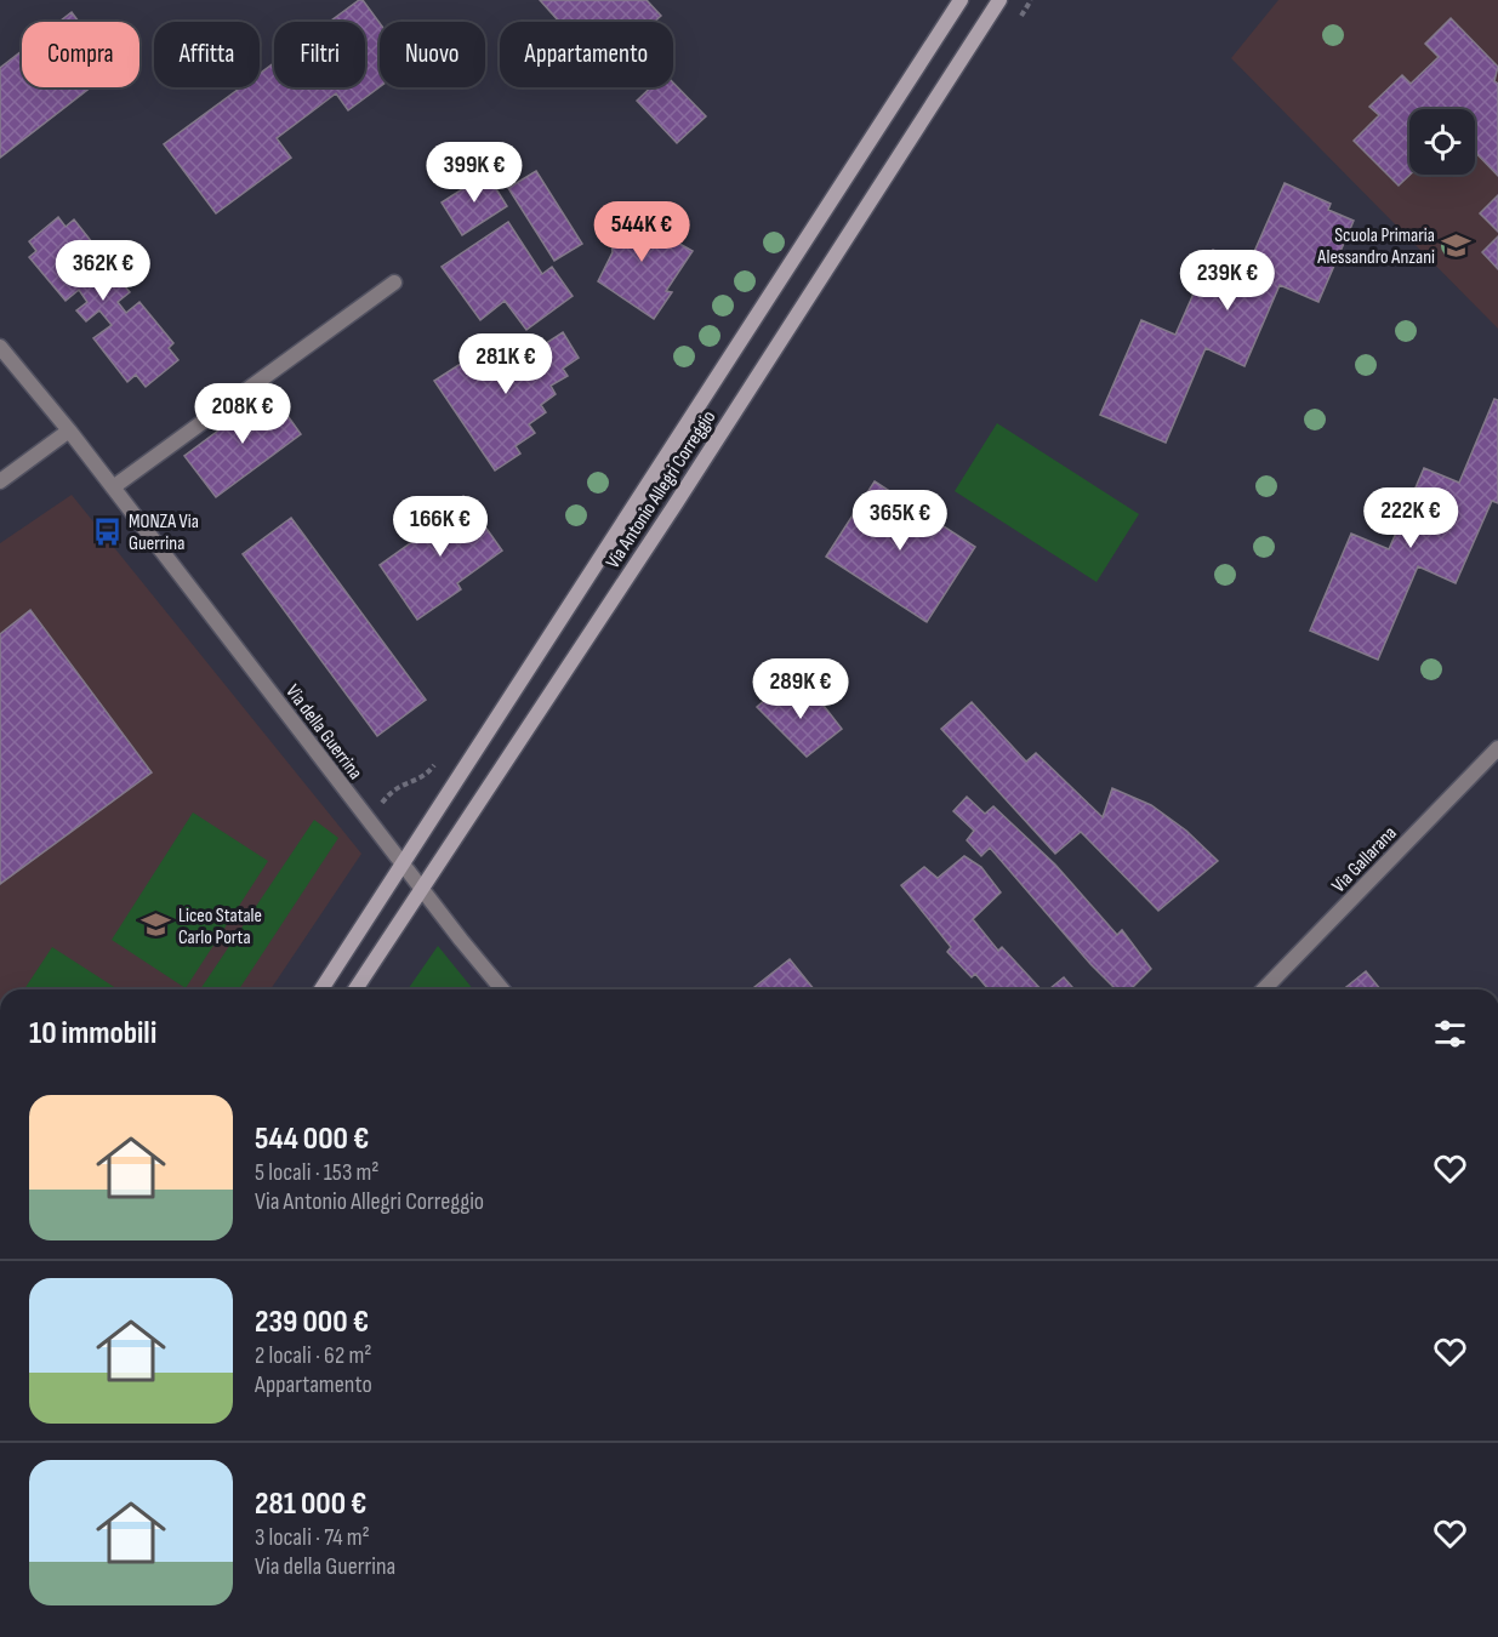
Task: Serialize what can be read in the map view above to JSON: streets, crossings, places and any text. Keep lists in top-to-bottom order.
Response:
{
  "streets": {
    "street": ["Via Antonio Allegri Correggio", "Via della Guerrina", "Via Gallarana"]
  },
  "crossings": [
    ["Via Antonio Allegri Correggio", "Via della Guerrina"]
  ],
  "places": {
    "school or university": ["Scuola Primaria Alessandro Anzani", "Liceo Statale Carlo Porta"],
    "bus stop": ["MONZA Via Guerrina"]
  },
  "page": {
    "chip": [
      "Compra",
      "Affitta",
      "Filtri",
      "Nuovo",
      "Appartamento"
    ],
    "price": [
      "399K €",
      "544K €",
      "362K €",
      "239K €",
      "281K €",
      "208K €",
      "222K €",
      "365K €",
      "166K €",
      "289K €"
    ],
    "heading": "10 immobili",
    "list": [
      {
        "name": "544 000 €",
        "note": "5 locali · 153 m² · Via Antonio Allegri Correggio"
      },
      {
        "name": "239 000 €",
        "note": "2 locali · 62 m² · Appartamento"
      },
      {
        "name": "281 000 €",
        "note": "3 locali · 74 m² · Via della Guerrina"
      }
    ]
  }
}
